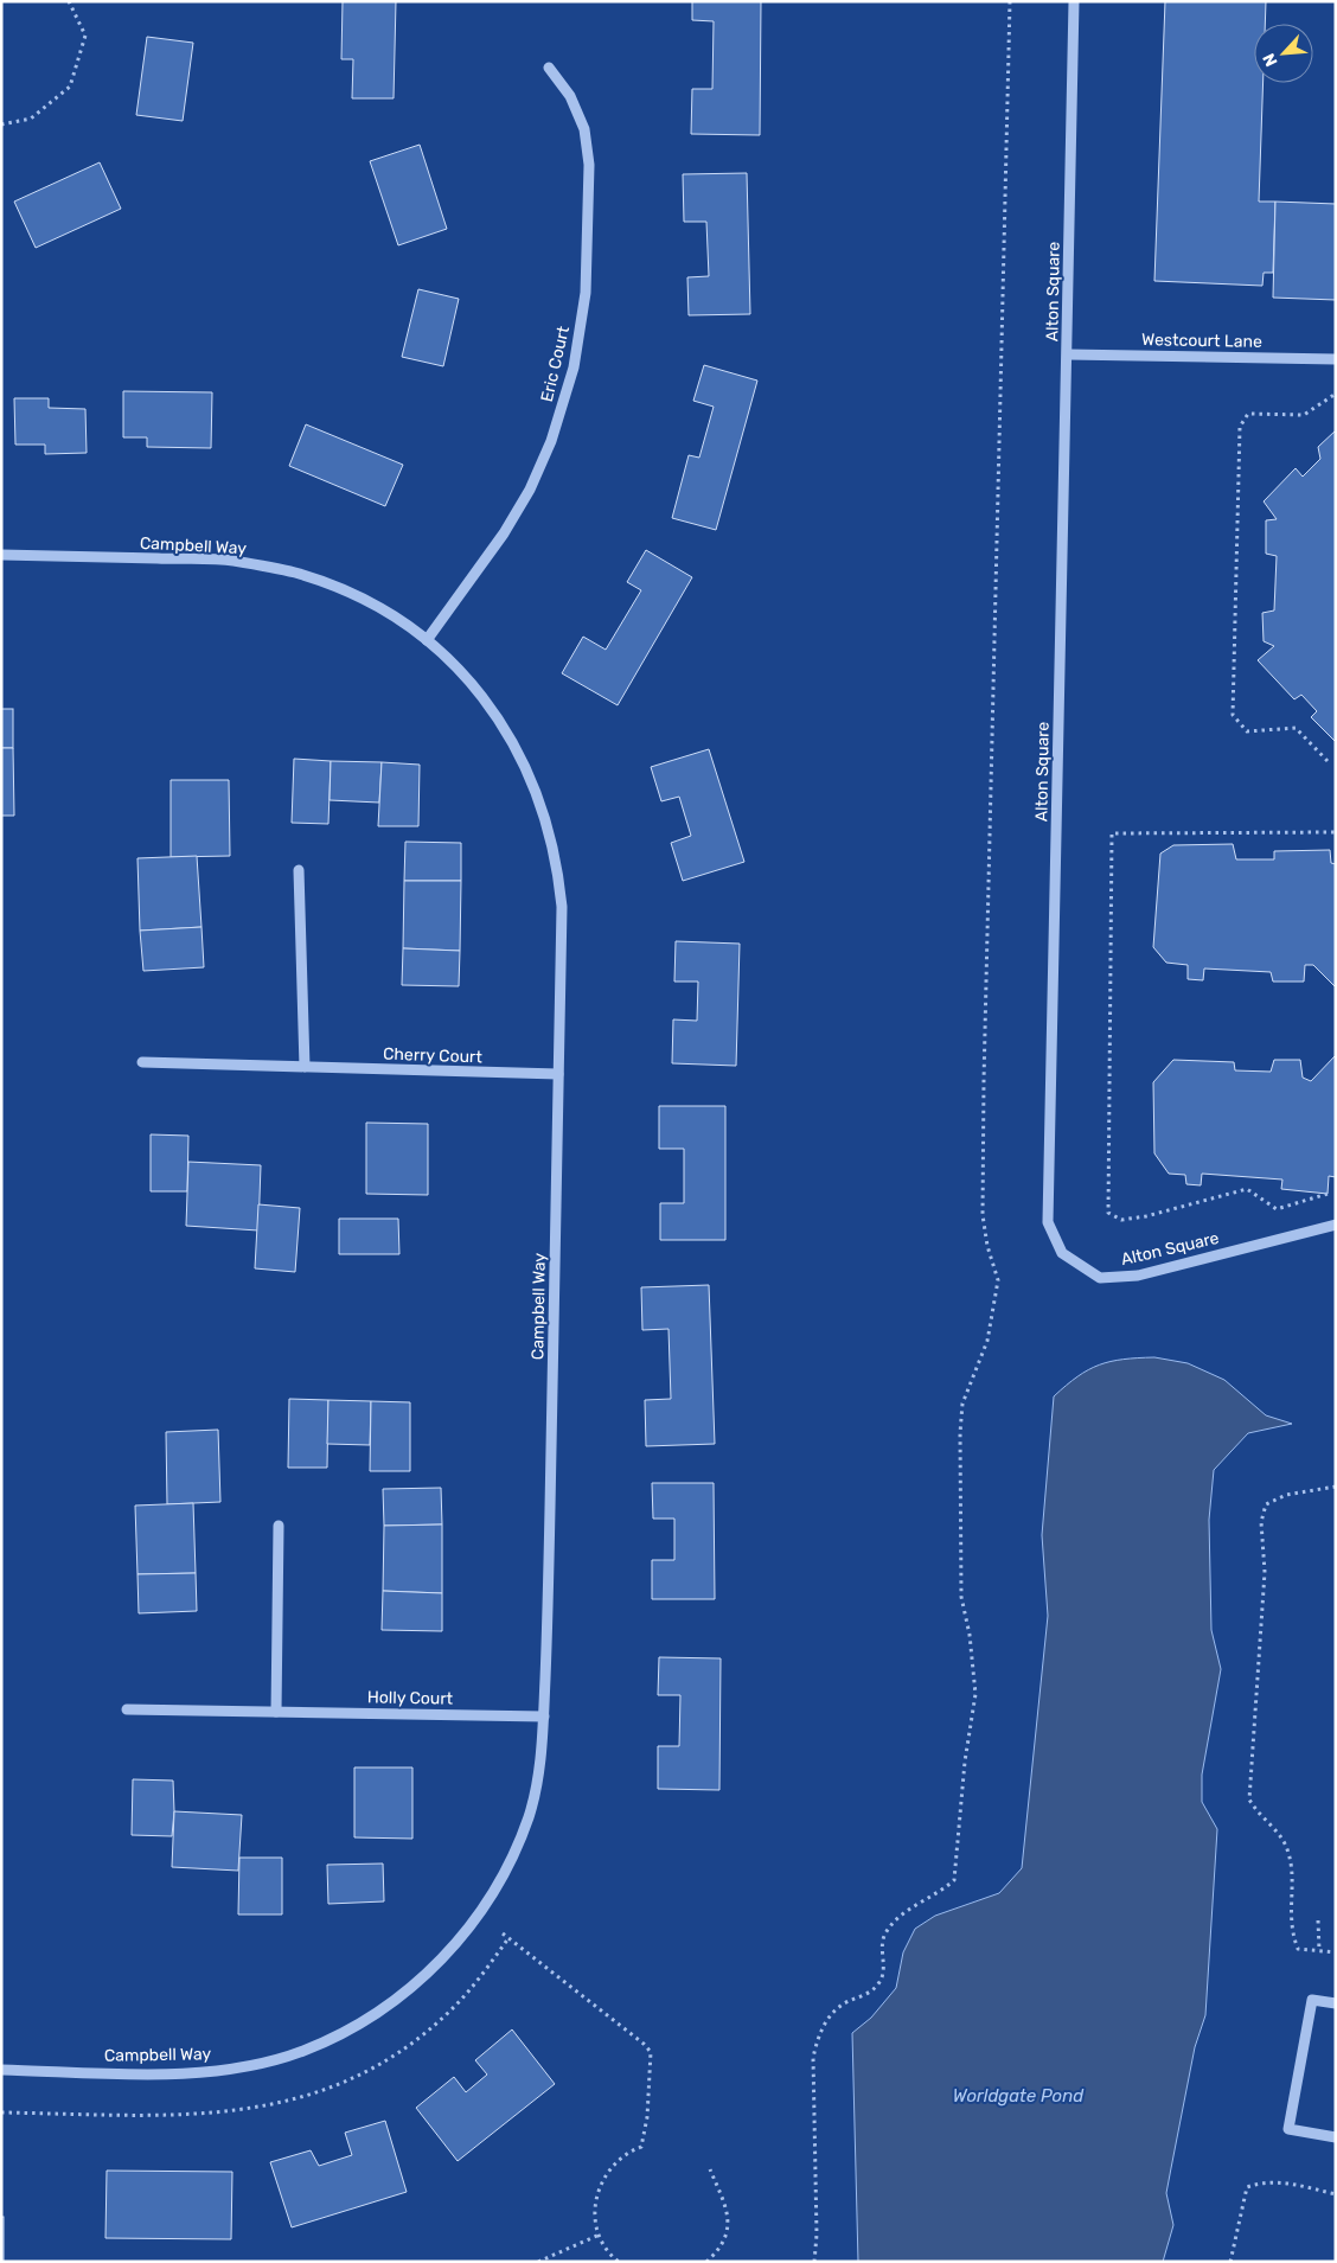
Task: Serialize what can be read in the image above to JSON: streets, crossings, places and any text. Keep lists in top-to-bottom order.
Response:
{
  "streets": {
    "street": [
      "Alton Square",
      "Westcourt Lane",
      "Eric Court",
      "Campbell Way",
      "Cherry Court",
      "Holly Court"
    ]
  },
  "crossings": [
    ["Alton Square", "Westcourt Lane"],
    ["Eric Court", "Campbell Way"],
    ["Campbell Way", "Cherry Court"],
    ["Campbell Way", "Holly Court"]
  ],
  "water": ["Worldgate Pond"],
  "north": "bottom left"
}
